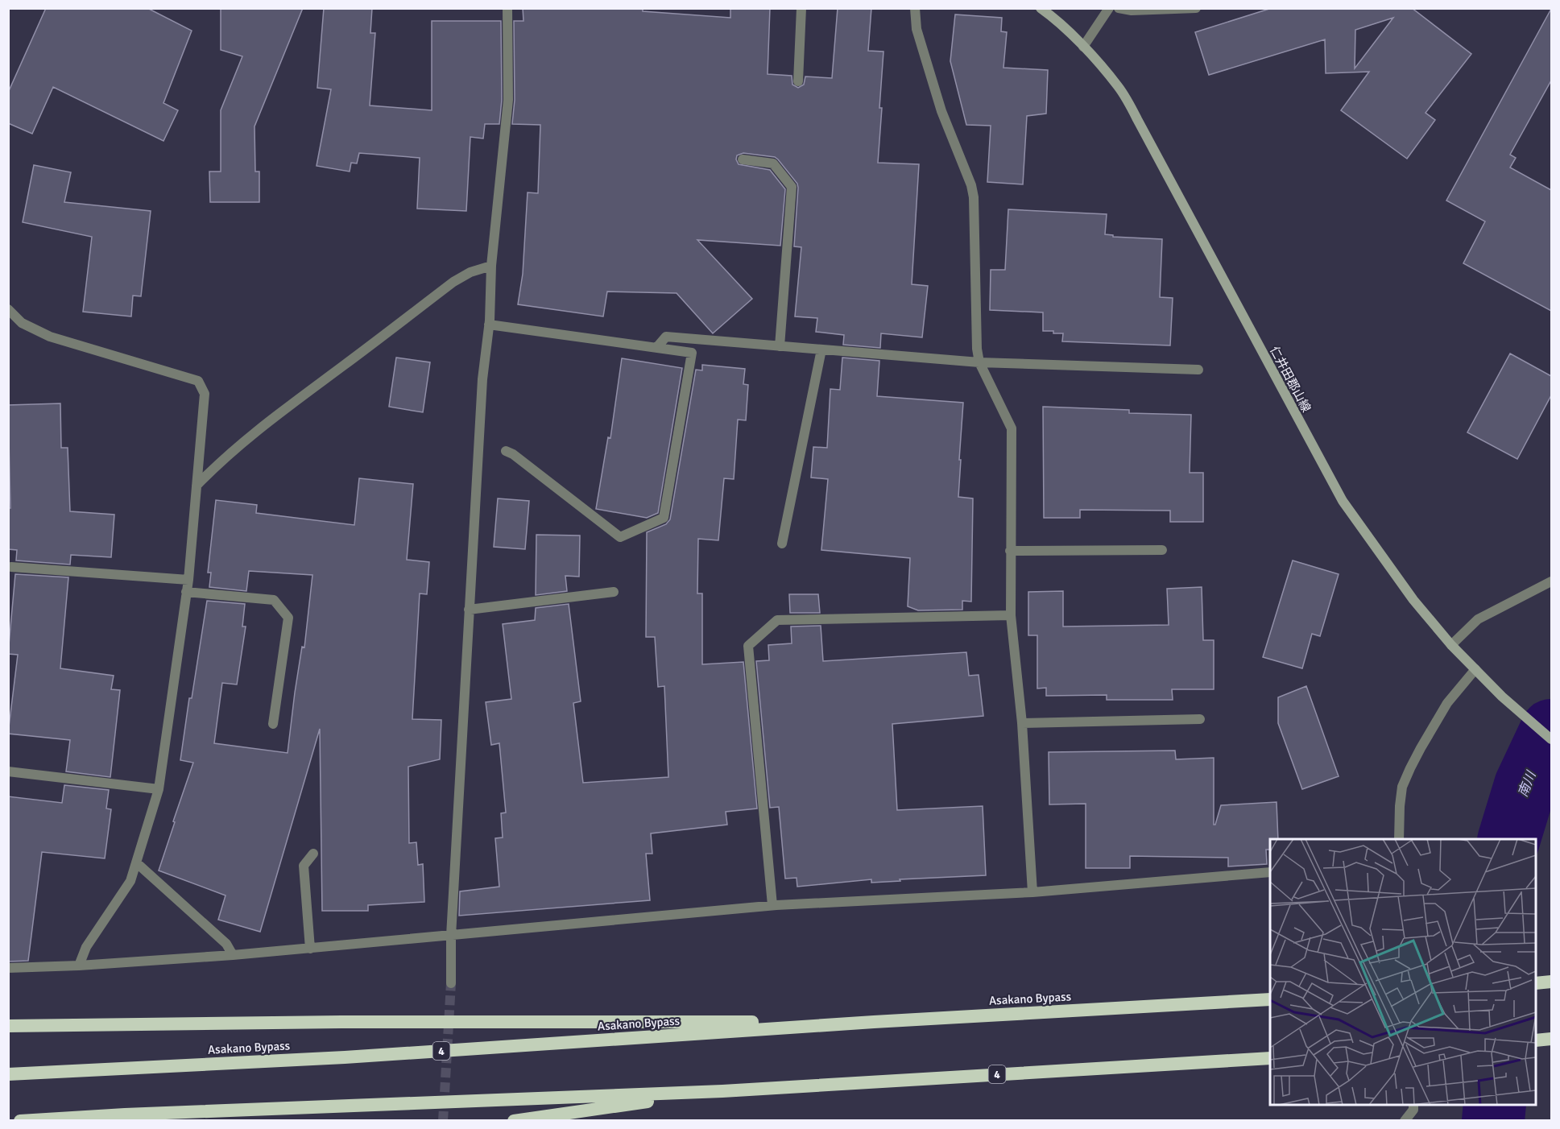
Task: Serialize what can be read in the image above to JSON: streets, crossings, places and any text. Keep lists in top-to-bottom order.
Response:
{
  "streets": {
    "highway": ["Asakano Bypass", "4"],
    "main road": ["仁井田郡山線"]
  },
  "crossings": [
    ["Asakano Bypass", "4"]
  ],
  "water": ["南川"]
}
